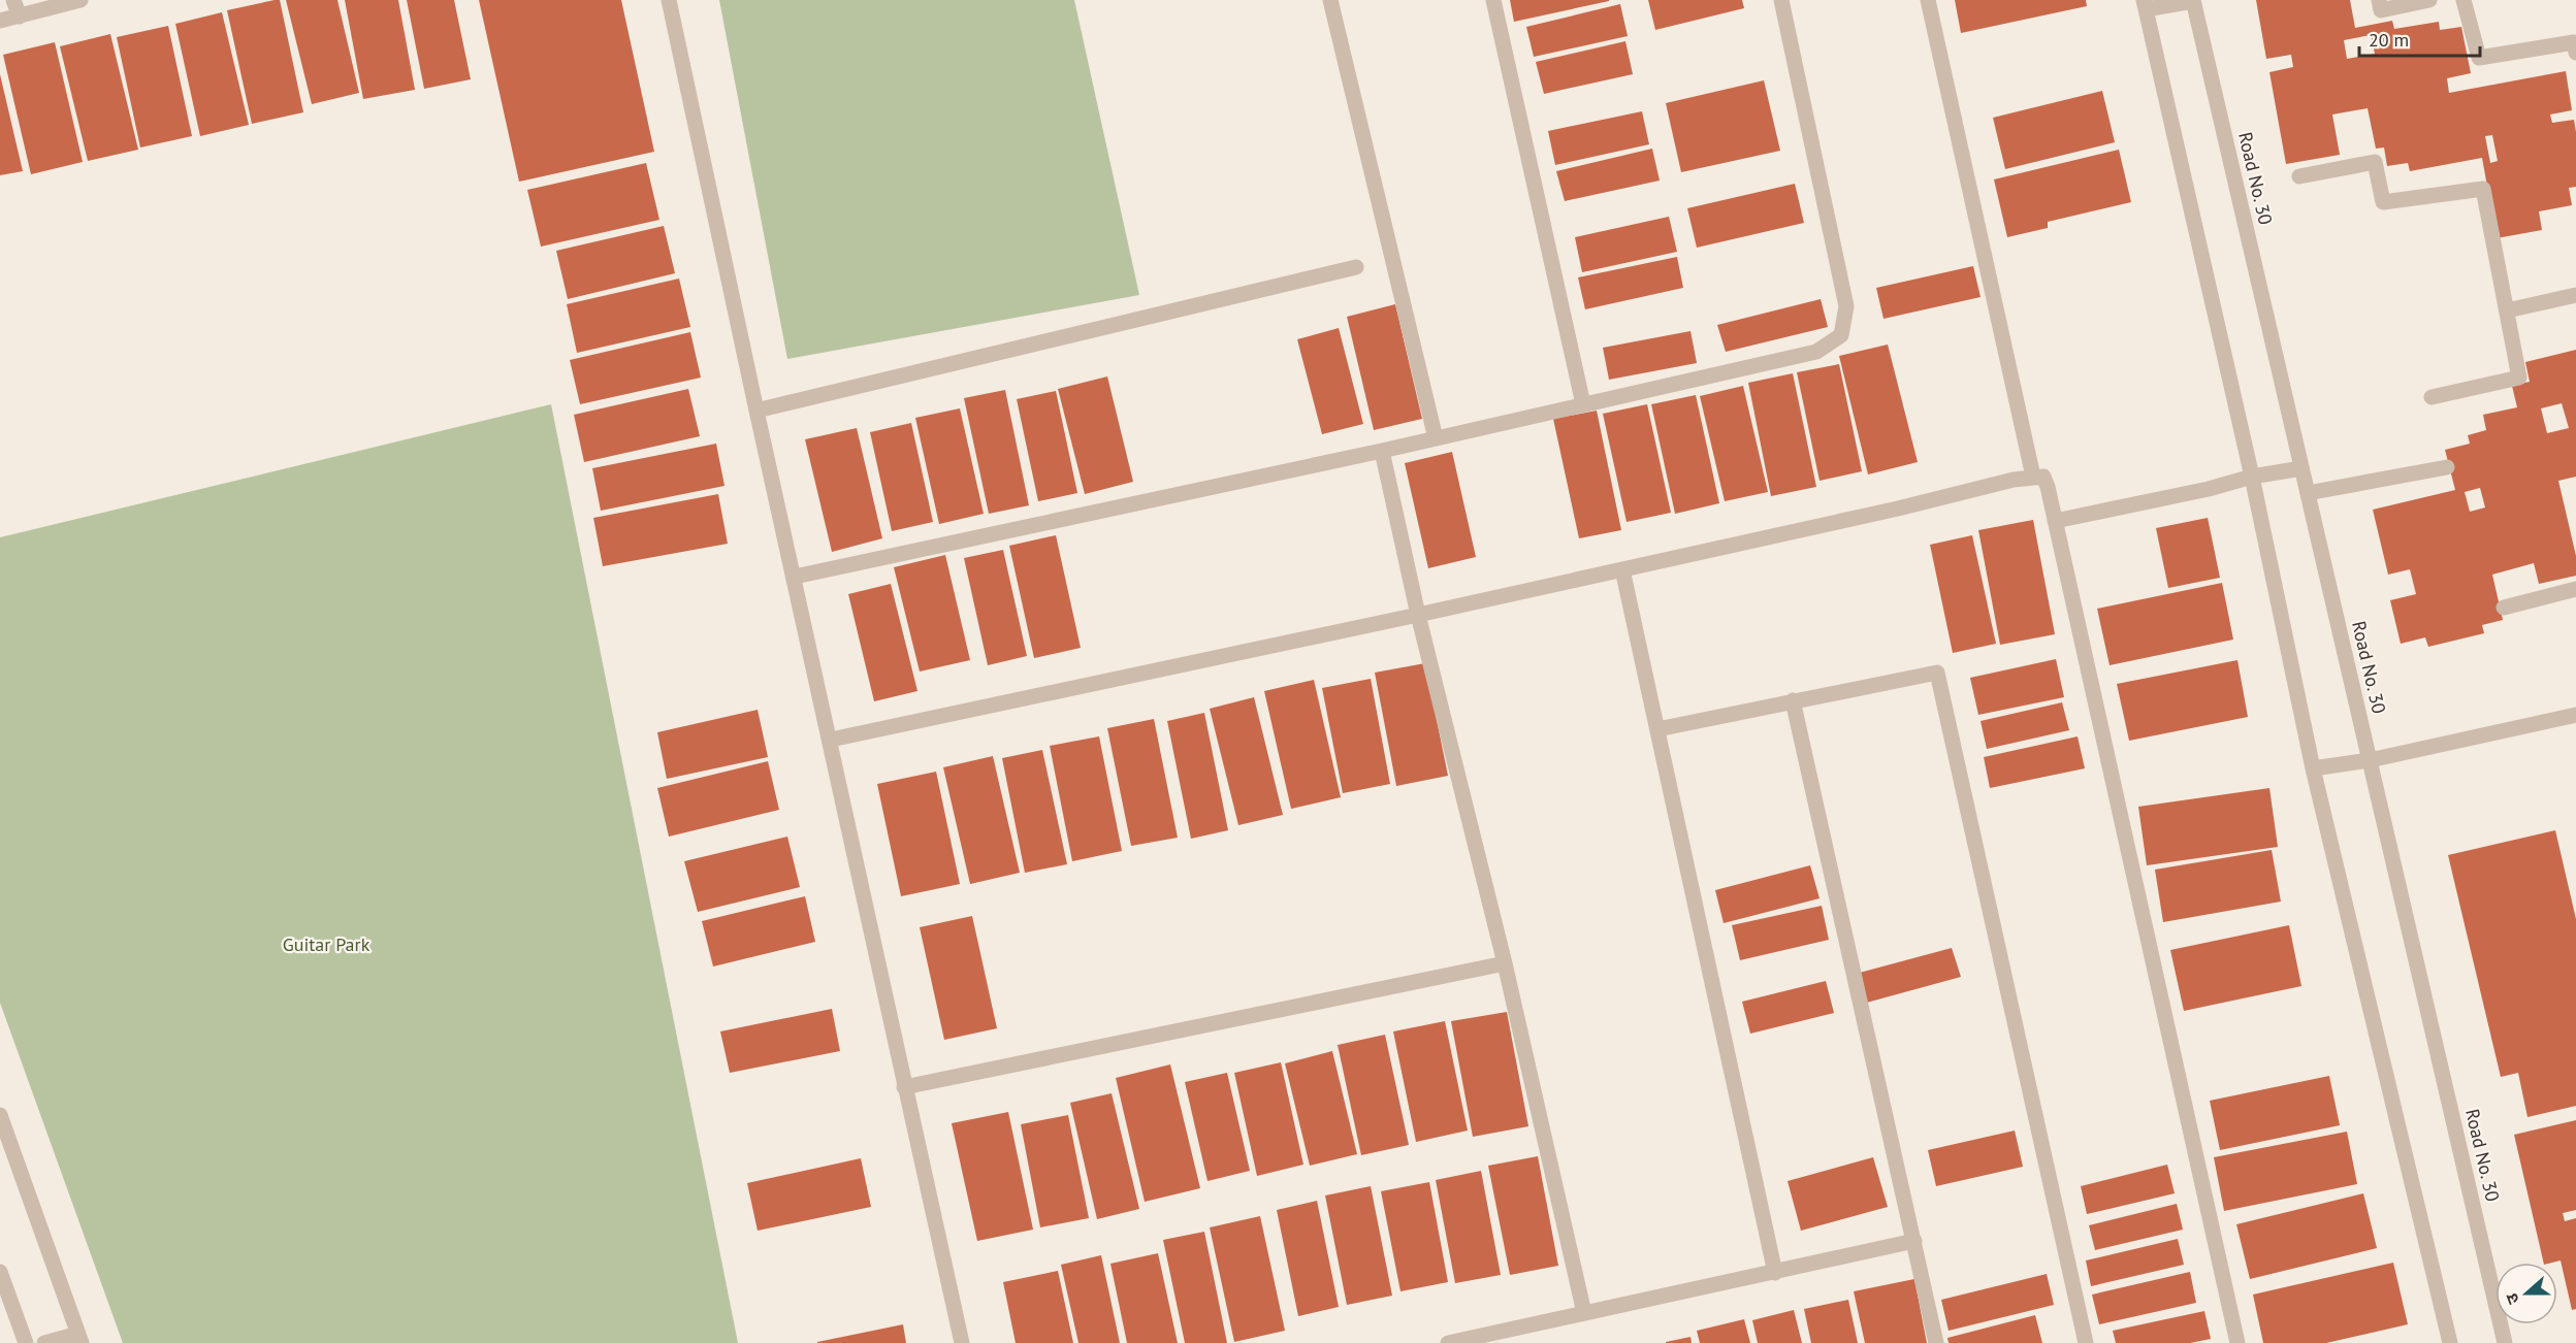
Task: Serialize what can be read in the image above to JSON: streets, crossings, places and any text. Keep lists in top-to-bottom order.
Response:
{
  "streets": {
    "street": ["Road No. 30"]
  },
  "parks": ["Guitar Park"],
  "scale_bar": "20 m",
  "north": "left"
}
